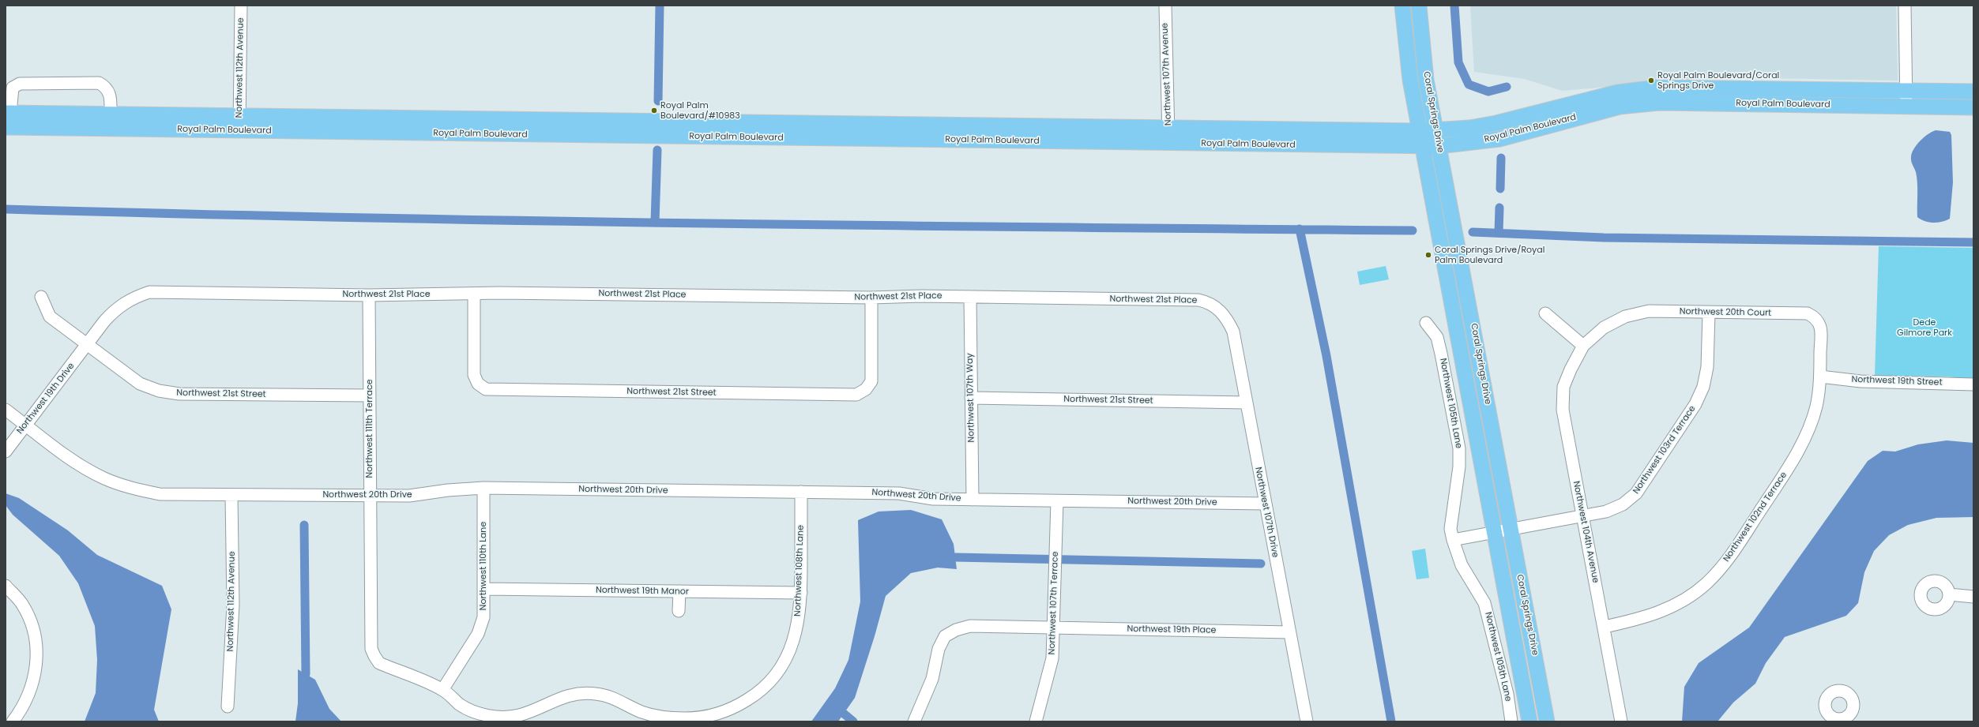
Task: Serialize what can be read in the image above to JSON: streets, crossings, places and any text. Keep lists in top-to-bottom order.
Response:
{
  "streets": {
    "main road": ["Royal Palm Boulevard", "Coral Springs Drive"],
    "street": [
      "Northwest 112th Avenue",
      "Northwest 107th Avenue",
      "Northwest 21st Place",
      "Northwest 20th Court",
      "Northwest 19th Street",
      "Northwest 21st Street",
      "Northwest 107th Way",
      "Northwest 19th Drive",
      "Northwest 105th Lane",
      "Northwest 111th Terrace",
      "Northwest 103rd Terrace",
      "Northwest 20th Drive",
      "Northwest 107th Drive",
      "Northwest 102nd Terrace",
      "Northwest 104th Avenue",
      "Northwest 110th Lane",
      "Northwest 108th Lane",
      "Northwest 19th Manor",
      "Northwest 107th Terrace",
      "Northwest 19th Place"
    ]
  },
  "crossings": [
    ["Northwest 112th Avenue", "Royal Palm Boulevard"],
    ["Northwest 112th Avenue", "Northwest 20th Drive"],
    ["Northwest 107th Avenue", "Royal Palm Boulevard"],
    ["Royal Palm Boulevard", "Coral Springs Drive"],
    ["Coral Springs Drive", "Northwest 103rd Terrace"],
    ["Northwest 21st Place", "Northwest 21st Street"],
    ["Northwest 21st Place", "Northwest 107th Way"],
    ["Northwest 21st Place", "Northwest 19th Drive"],
    ["Northwest 21st Place", "Northwest 111th Terrace"],
    ["Northwest 21st Place", "Northwest 107th Drive"],
    ["Northwest 20th Court", "Northwest 19th Street"],
    ["Northwest 20th Court", "Northwest 103rd Terrace"],
    ["Northwest 20th Court", "Northwest 102nd Terrace"],
    ["Northwest 20th Court", "Northwest 104th Avenue"],
    ["Northwest 19th Street", "Northwest 102nd Terrace"],
    ["Northwest 21st Street", "Northwest 107th Way"],
    ["Northwest 21st Street", "Northwest 19th Drive"],
    ["Northwest 21st Street", "Northwest 111th Terrace"],
    ["Northwest 21st Street", "Northwest 107th Drive"],
    ["Northwest 107th Way", "Northwest 20th Drive"],
    ["Northwest 19th Drive", "Northwest 20th Drive"],
    ["Northwest 105th Lane", "Northwest 103rd Terrace"],
    ["Northwest 111th Terrace", "Northwest 20th Drive"],
    ["Northwest 111th Terrace", "Northwest 110th Lane"],
    ["Northwest 111th Terrace", "Northwest 108th Lane"],
    ["Northwest 103rd Terrace", "Northwest 104th Avenue"],
    ["Northwest 20th Drive", "Northwest 107th Drive"],
    ["Northwest 20th Drive", "Northwest 110th Lane"],
    ["Northwest 20th Drive", "Northwest 108th Lane"],
    ["Northwest 20th Drive", "Northwest 107th Terrace"],
    ["Northwest 107th Drive", "Northwest 19th Place"],
    ["Northwest 102nd Terrace", "Northwest 104th Avenue"],
    ["Northwest 110th Lane", "Northwest 108th Lane"],
    ["Northwest 110th Lane", "Northwest 19th Manor"],
    ["Northwest 108th Lane", "Northwest 19th Manor"],
    ["Northwest 107th Terrace", "Northwest 19th Place"]
  ],
  "parks": ["Dede Gilmore Park"],
  "places": ["Royal Palm Boulevard/Coral Springs Drive", "Royal Palm Boulevard/#10983", "Coral Springs Drive/Royal Palm Boulevard"]
}
